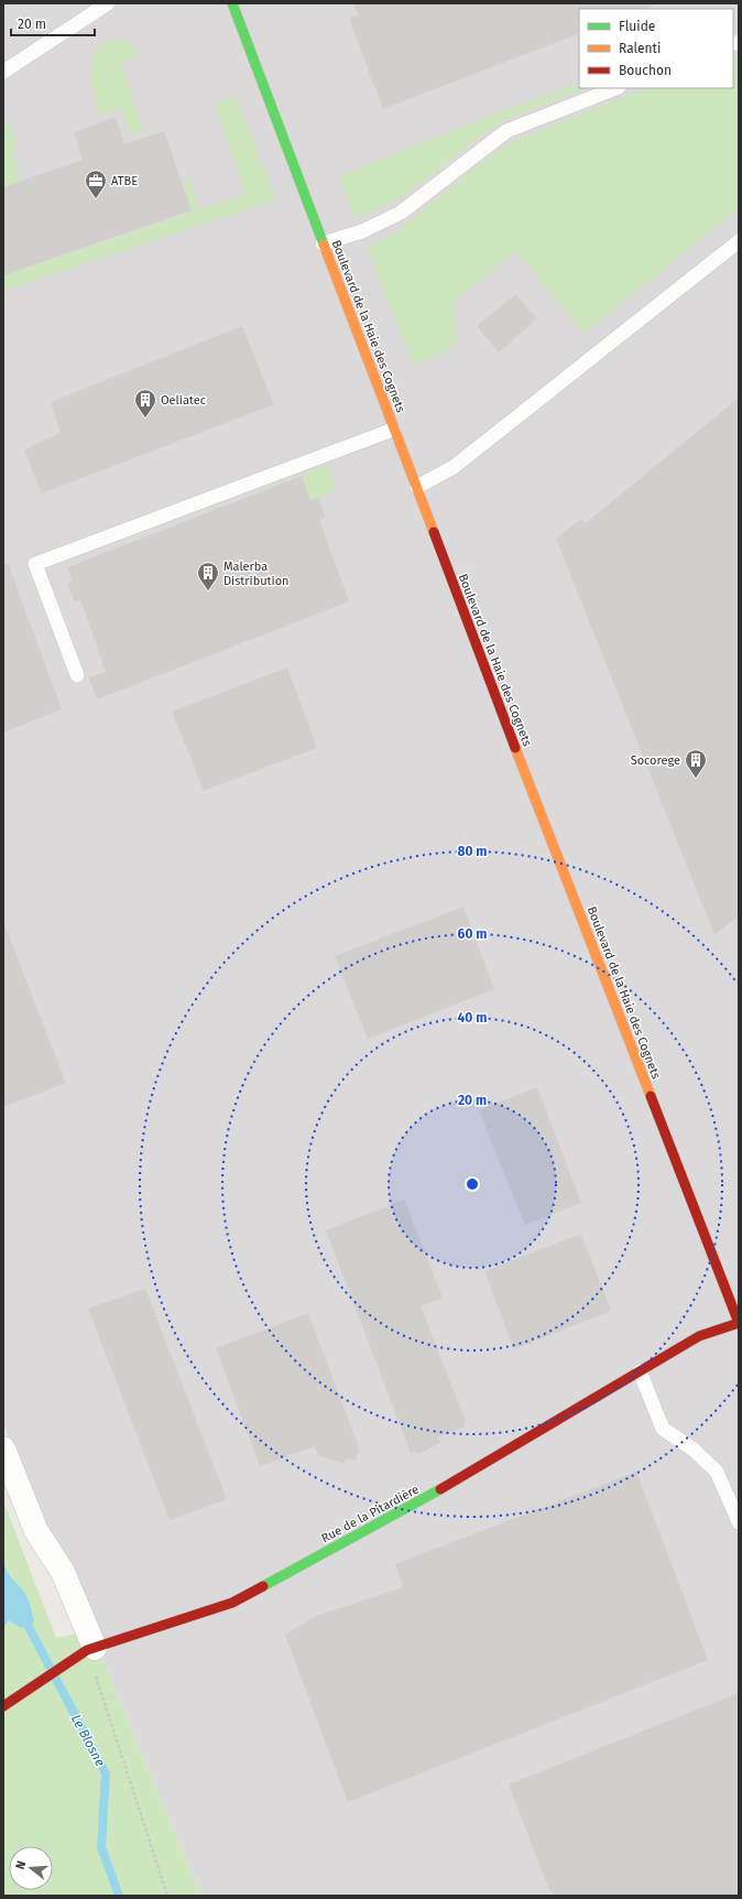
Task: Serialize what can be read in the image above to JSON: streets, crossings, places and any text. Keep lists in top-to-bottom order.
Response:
{
  "streets": {
    "main road": ["Boulevard de la Haie des Cognets", "Rue de la Pitardière"]
  },
  "crossings": [
    ["Boulevard de la Haie des Cognets", "Rue de la Pitardière"]
  ],
  "water": ["Le Blosne"],
  "places": {
    "office": ["ATBE"],
    "building": ["Oeliatec", "Malerba Distribution", "Socorege"]
  },
  "legend": ["Fluide", "Ralenti", "Bouchon"],
  "scale_bar": "20 m",
  "north": "left",
  "rings": [
    "80 m",
    "60 m",
    "40 m",
    "20 m"
  ]
}
